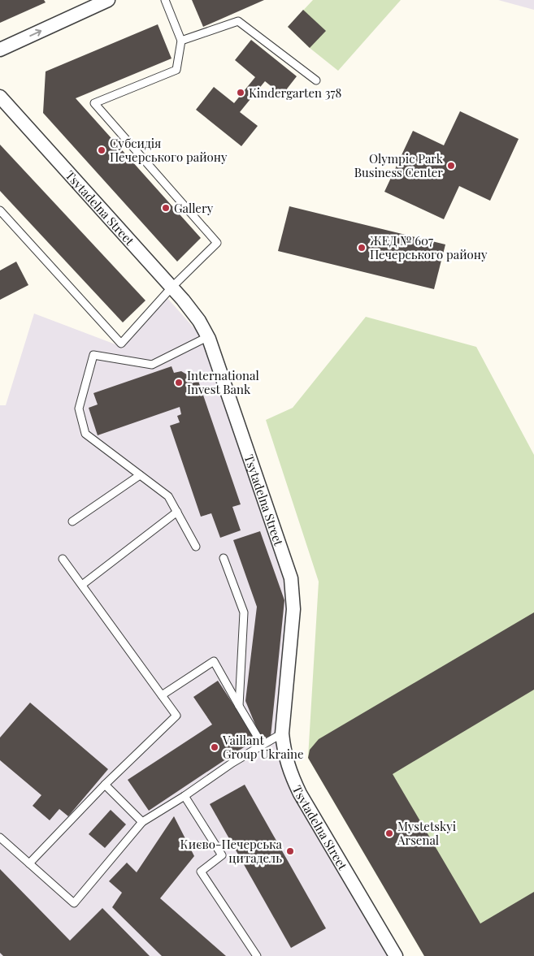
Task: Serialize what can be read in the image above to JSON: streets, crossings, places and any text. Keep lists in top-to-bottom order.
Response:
{
  "streets": {
    "street": ["Tsytadelna Street"]
  },
  "places": [
    "Kindergarten 378",
    "Субсидія Печерського району",
    "Olympic Park Business Center",
    "Gallery",
    "ЖЕД № 607 Печерського району",
    "International Invest Bank",
    "Vaillant Group Ukraine",
    "Mystetskyi Arsenal",
    "Києво-Печерська цитадель"
  ]
}
